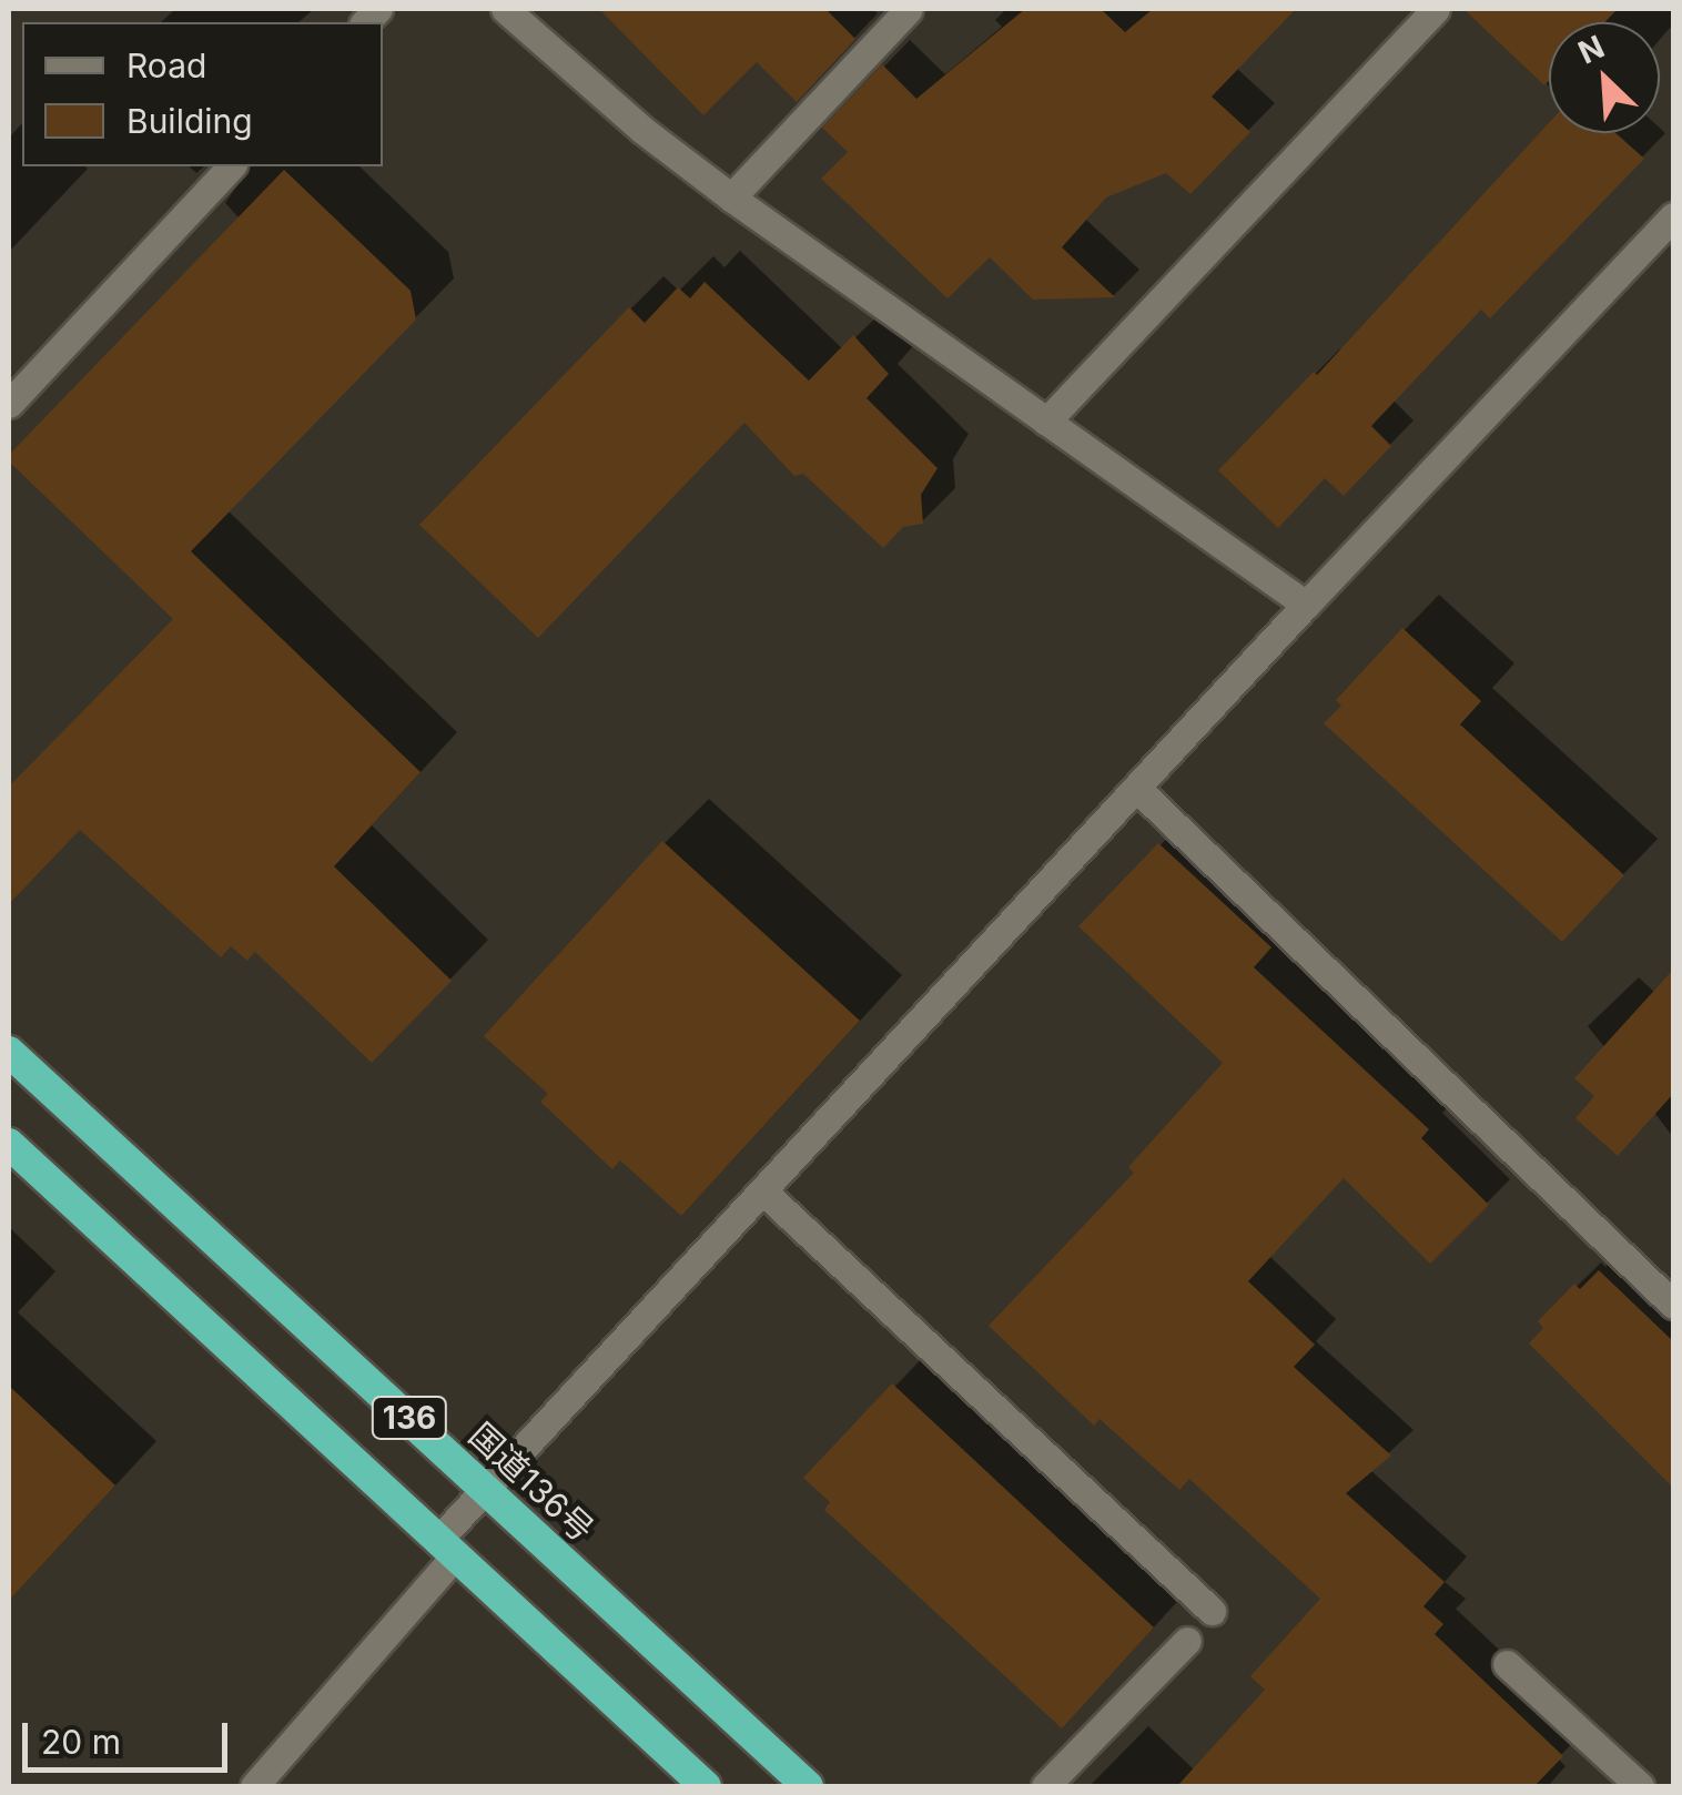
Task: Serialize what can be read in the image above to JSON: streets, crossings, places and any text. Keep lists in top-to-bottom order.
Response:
{
  "streets": {
    "highway": ["136", "国道136号"]
  },
  "legend": ["Road", "Building"],
  "scale_bar": "20 m",
  "north": "top left"
}
